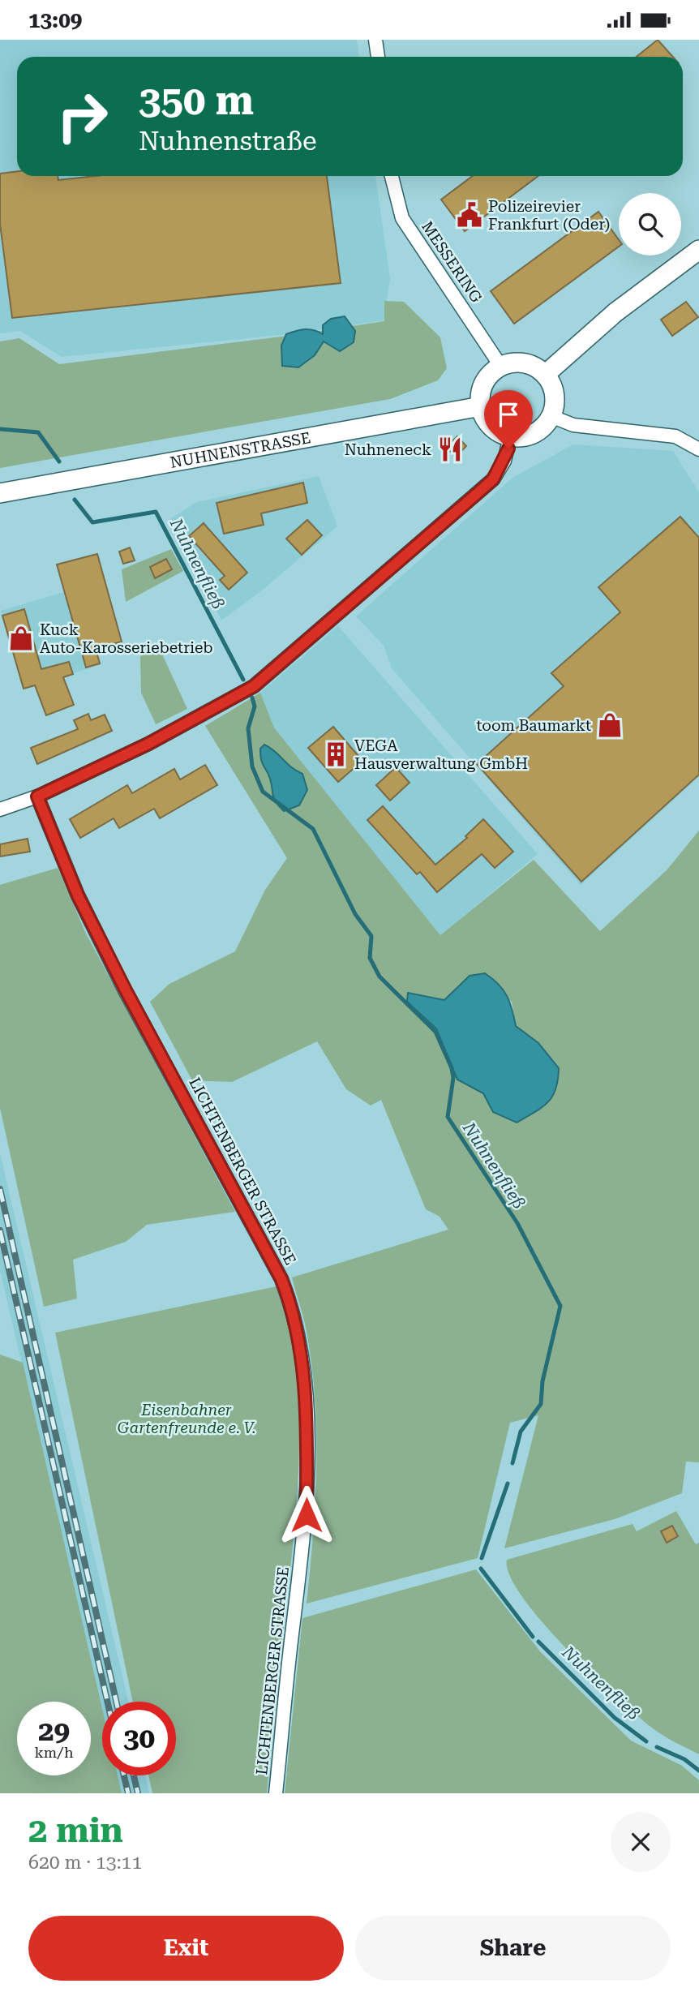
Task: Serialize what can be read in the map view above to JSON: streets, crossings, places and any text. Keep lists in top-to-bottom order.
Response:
{
  "streets": {
    "main road": ["NUHNENSTRASSE"],
    "street": ["MESSERING", "LICHTENBERGER STRASSE"]
  },
  "crossings": [
    ["MESSERING", "NUHNENSTRASSE"]
  ],
  "water": ["Nuhnenfließ"],
  "parks": ["Eisenbahner Gartenfreunde e. V."],
  "places": {
    "public building": ["Polizeirevier Frankfurt (Oder)"],
    "restaurant": ["Nuhneneck"],
    "shop": ["Kuck Auto-Karosseriebetrieb", "toom Baumarkt"],
    "building": ["VEGA Hausverwaltung GmbH"]
  },
  "page": {
    "status": "13:09",
    "turn": ["350 m", "Nuhnenstraße"],
    "speed": "29 km/h",
    "limit": "30",
    "heading": ["2 min", "620 m · 13:11"],
    "buttons": ["Exit", "Share"]
  }
}
